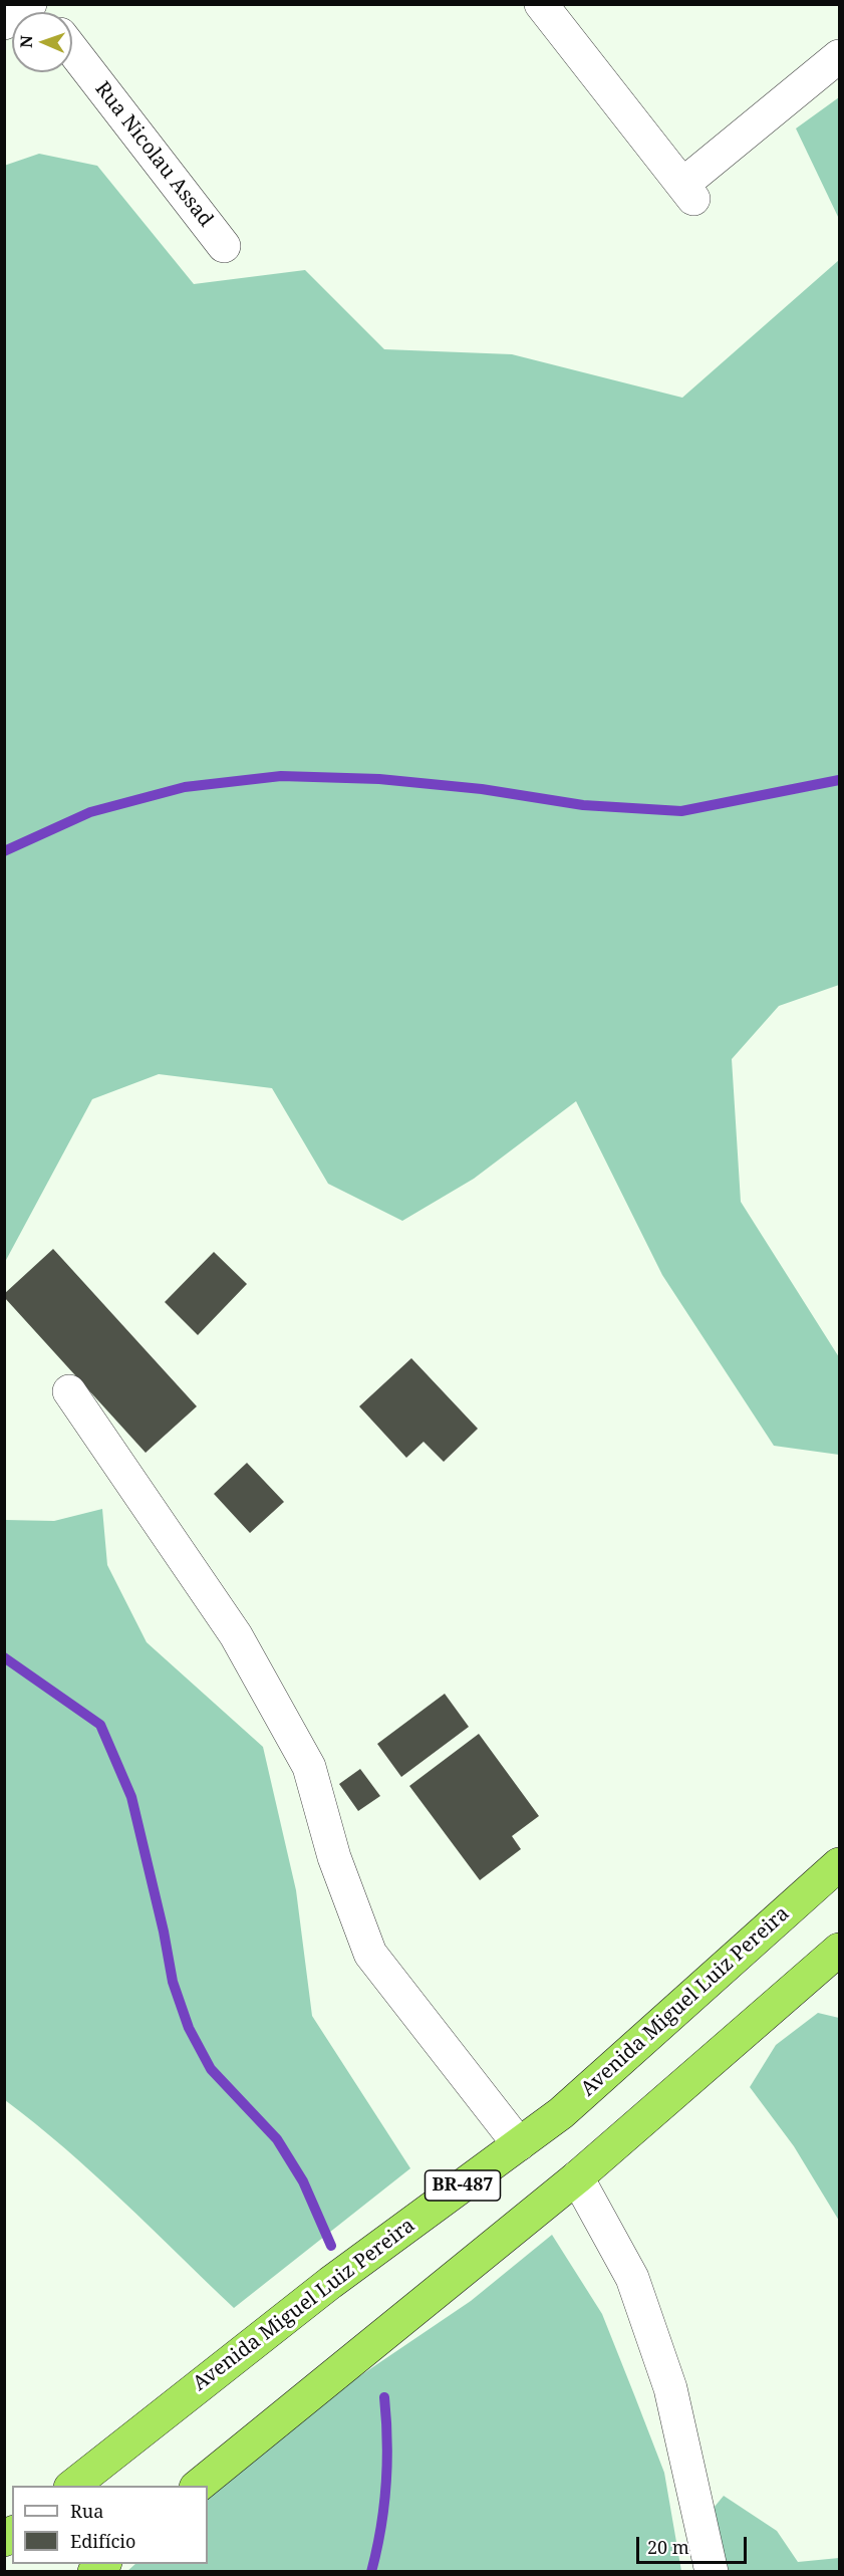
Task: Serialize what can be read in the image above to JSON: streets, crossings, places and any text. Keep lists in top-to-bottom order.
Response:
{
  "streets": {
    "highway": ["Avenida Miguel Luiz Pereira", "BR-487"],
    "street": ["Rua Nicolau Assad"]
  },
  "legend": ["Rua", "Edifício"],
  "scale_bar": "20 m",
  "north": "left"
}
